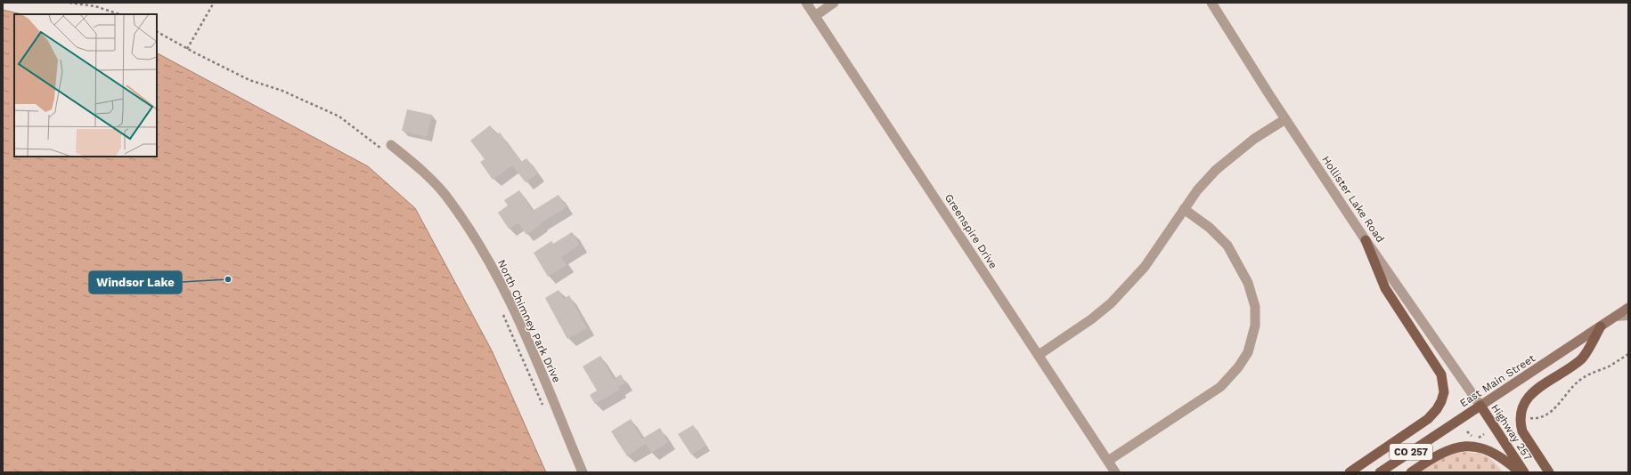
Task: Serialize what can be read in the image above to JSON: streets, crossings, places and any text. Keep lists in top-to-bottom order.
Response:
{
  "streets": {
    "main road": ["East Main Street", "Highway 257", "CO 257"],
    "street": ["Hollister Lake Road", "Greenspire Drive", "North Chimney Park Drive"]
  },
  "crossings": [
    ["Hollister Lake Road", "East Main Street"],
    ["Hollister Lake Road", "Highway 257"],
    ["East Main Street", "Highway 257"]
  ],
  "places": ["Windsor Lake"]
}
